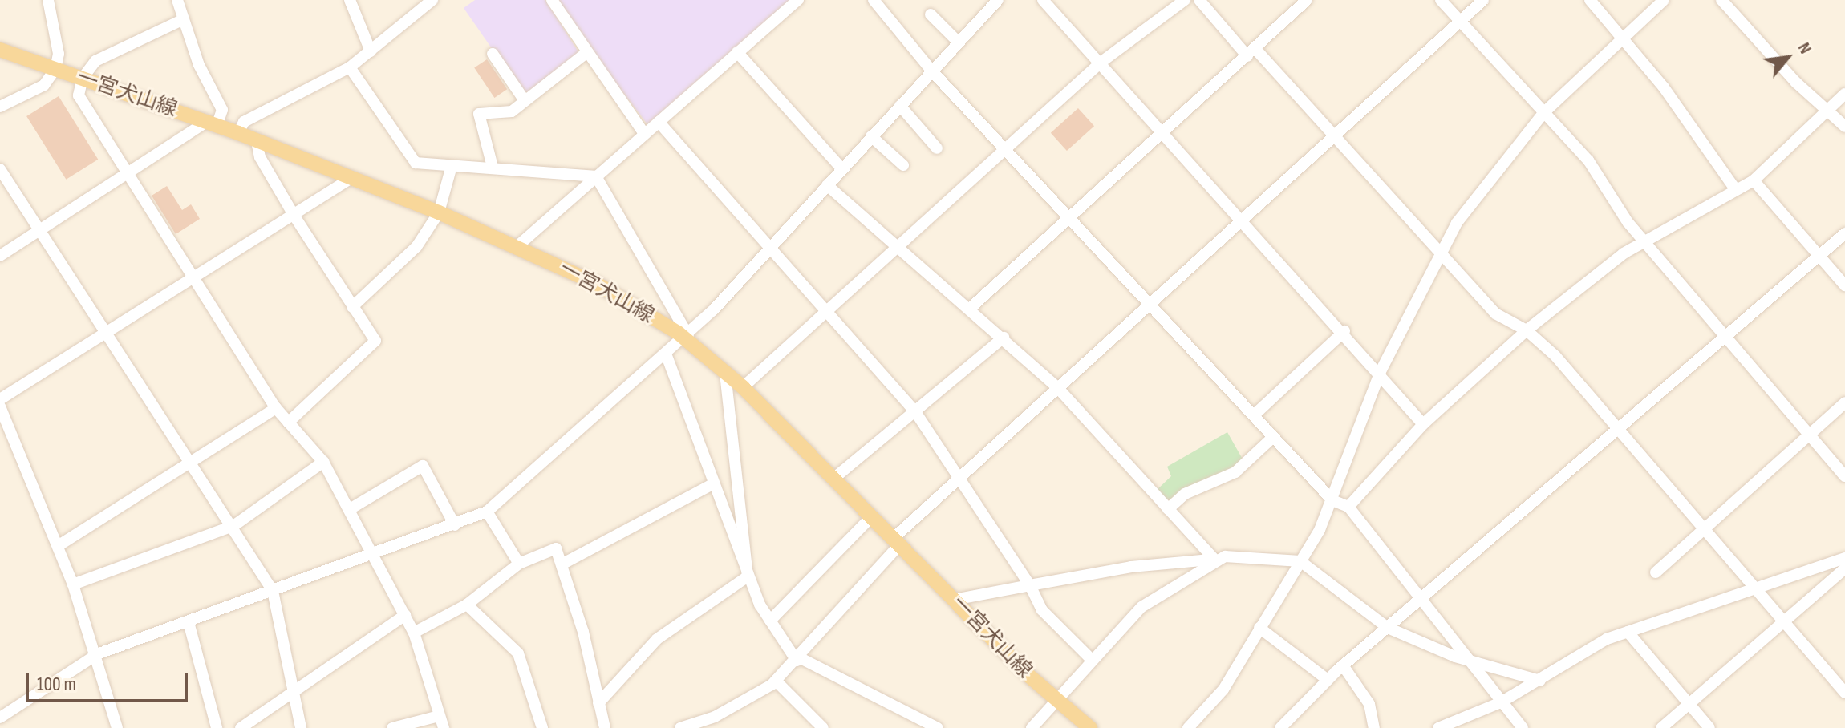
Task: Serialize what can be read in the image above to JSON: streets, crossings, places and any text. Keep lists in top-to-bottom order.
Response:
{
  "streets": {
    "main road": ["一宮犬山線"]
  },
  "scale_bar": "100 m",
  "north": "top right"
}
